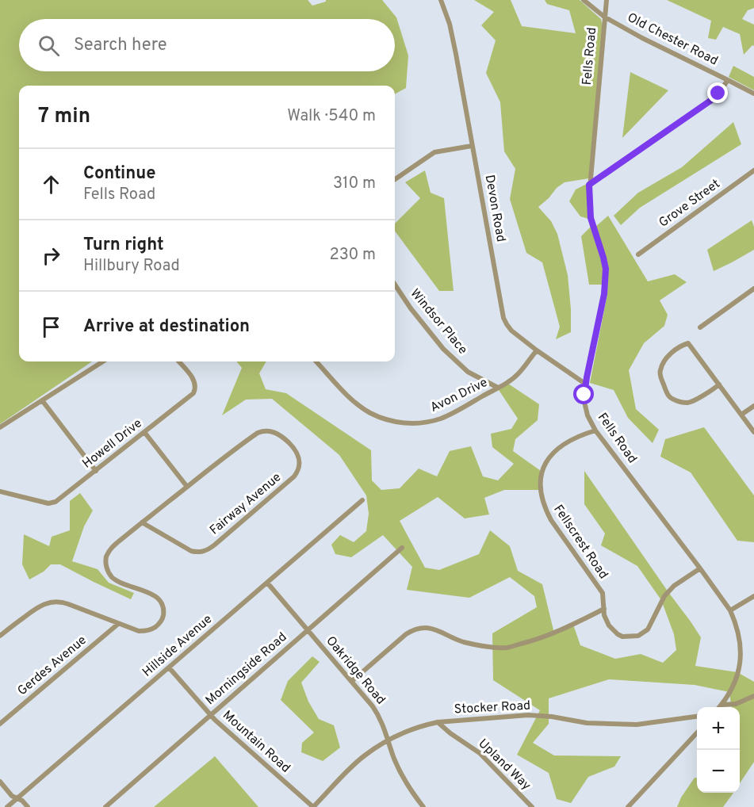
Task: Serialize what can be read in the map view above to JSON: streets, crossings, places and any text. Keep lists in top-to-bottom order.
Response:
{
  "streets": {
    "street": [
      "Old Chester Road",
      "Fells Road",
      "Grove Street",
      "Devon Road",
      "Windsor Place",
      "Avon Drive",
      "Howell Drive",
      "Fairway Avenue",
      "Fellscrest Road",
      "Hillside Avenue",
      "Gerdes Avenue",
      "Morningside Road",
      "Oakridge Road",
      "Stocker Road",
      "Mountain Road",
      "Upland Way"
    ]
  },
  "crossings": [
    ["Old Chester Road", "Fells Road"],
    ["Fells Road", "Devon Road"],
    ["Fells Road", "Fellscrest Road"],
    ["Devon Road", "Avon Drive"],
    ["Windsor Place", "Avon Drive"],
    ["Fairway Avenue", "Gerdes Avenue"],
    ["Hillside Avenue", "Oakridge Road"],
    ["Hillside Avenue", "Mountain Road"],
    ["Morningside Road", "Oakridge Road"],
    ["Morningside Road", "Mountain Road"],
    ["Oakridge Road", "Stocker Road"],
    ["Stocker Road", "Mountain Road"],
    ["Stocker Road", "Upland Way"]
  ],
  "page": {
    "search": "Search here",
    "heading": ["7 min", "Walk · 540 m"],
    "list": [
      ["Continue", "Fells Road", "310 m"],
      ["Turn right", "Hillbury Road", "230 m"],
      "Arrive at destination"
    ],
    "map_buttons": ["+", "−"]
  }
}
